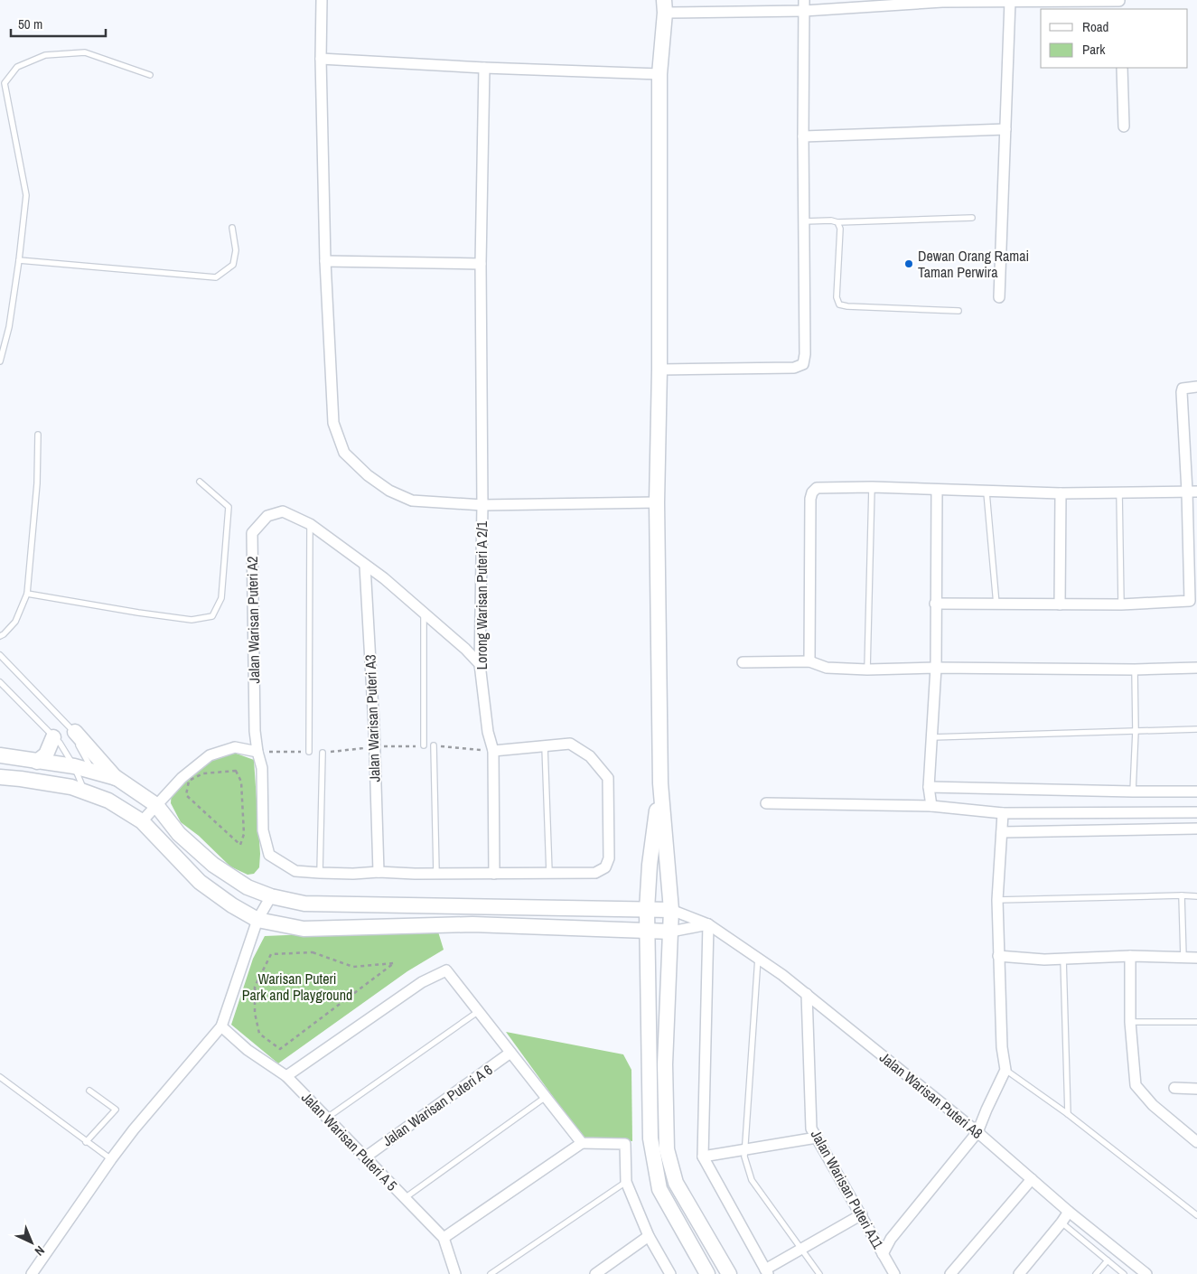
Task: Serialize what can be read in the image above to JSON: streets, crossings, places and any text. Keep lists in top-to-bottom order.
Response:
{
  "streets": {
    "street": [
      "Lorong Warisan Puteri A 2/1",
      "Jalan Warisan Puteri A2",
      "Jalan Warisan Puteri A3",
      "Jalan Warisan Puteri A8",
      "Jalan Warisan Puteri A 6",
      "Jalan Warisan Puteri A 5",
      "Jalan Warisan Puteri A11"
    ]
  },
  "crossings": [
    ["Lorong Warisan Puteri A 2/1", "Jalan Warisan Puteri A2"],
    ["Jalan Warisan Puteri A2", "Jalan Warisan Puteri A3"],
    ["Jalan Warisan Puteri A8", "Jalan Warisan Puteri A11"],
    ["Jalan Warisan Puteri A 6", "Jalan Warisan Puteri A 5"]
  ],
  "parks": ["Warisan Puteri Park and Playground"],
  "places": ["Dewan Orang Ramai Taman Perwira"],
  "legend": ["Road", "Park"],
  "scale_bar": "50 m",
  "north": "bottom right"
}
